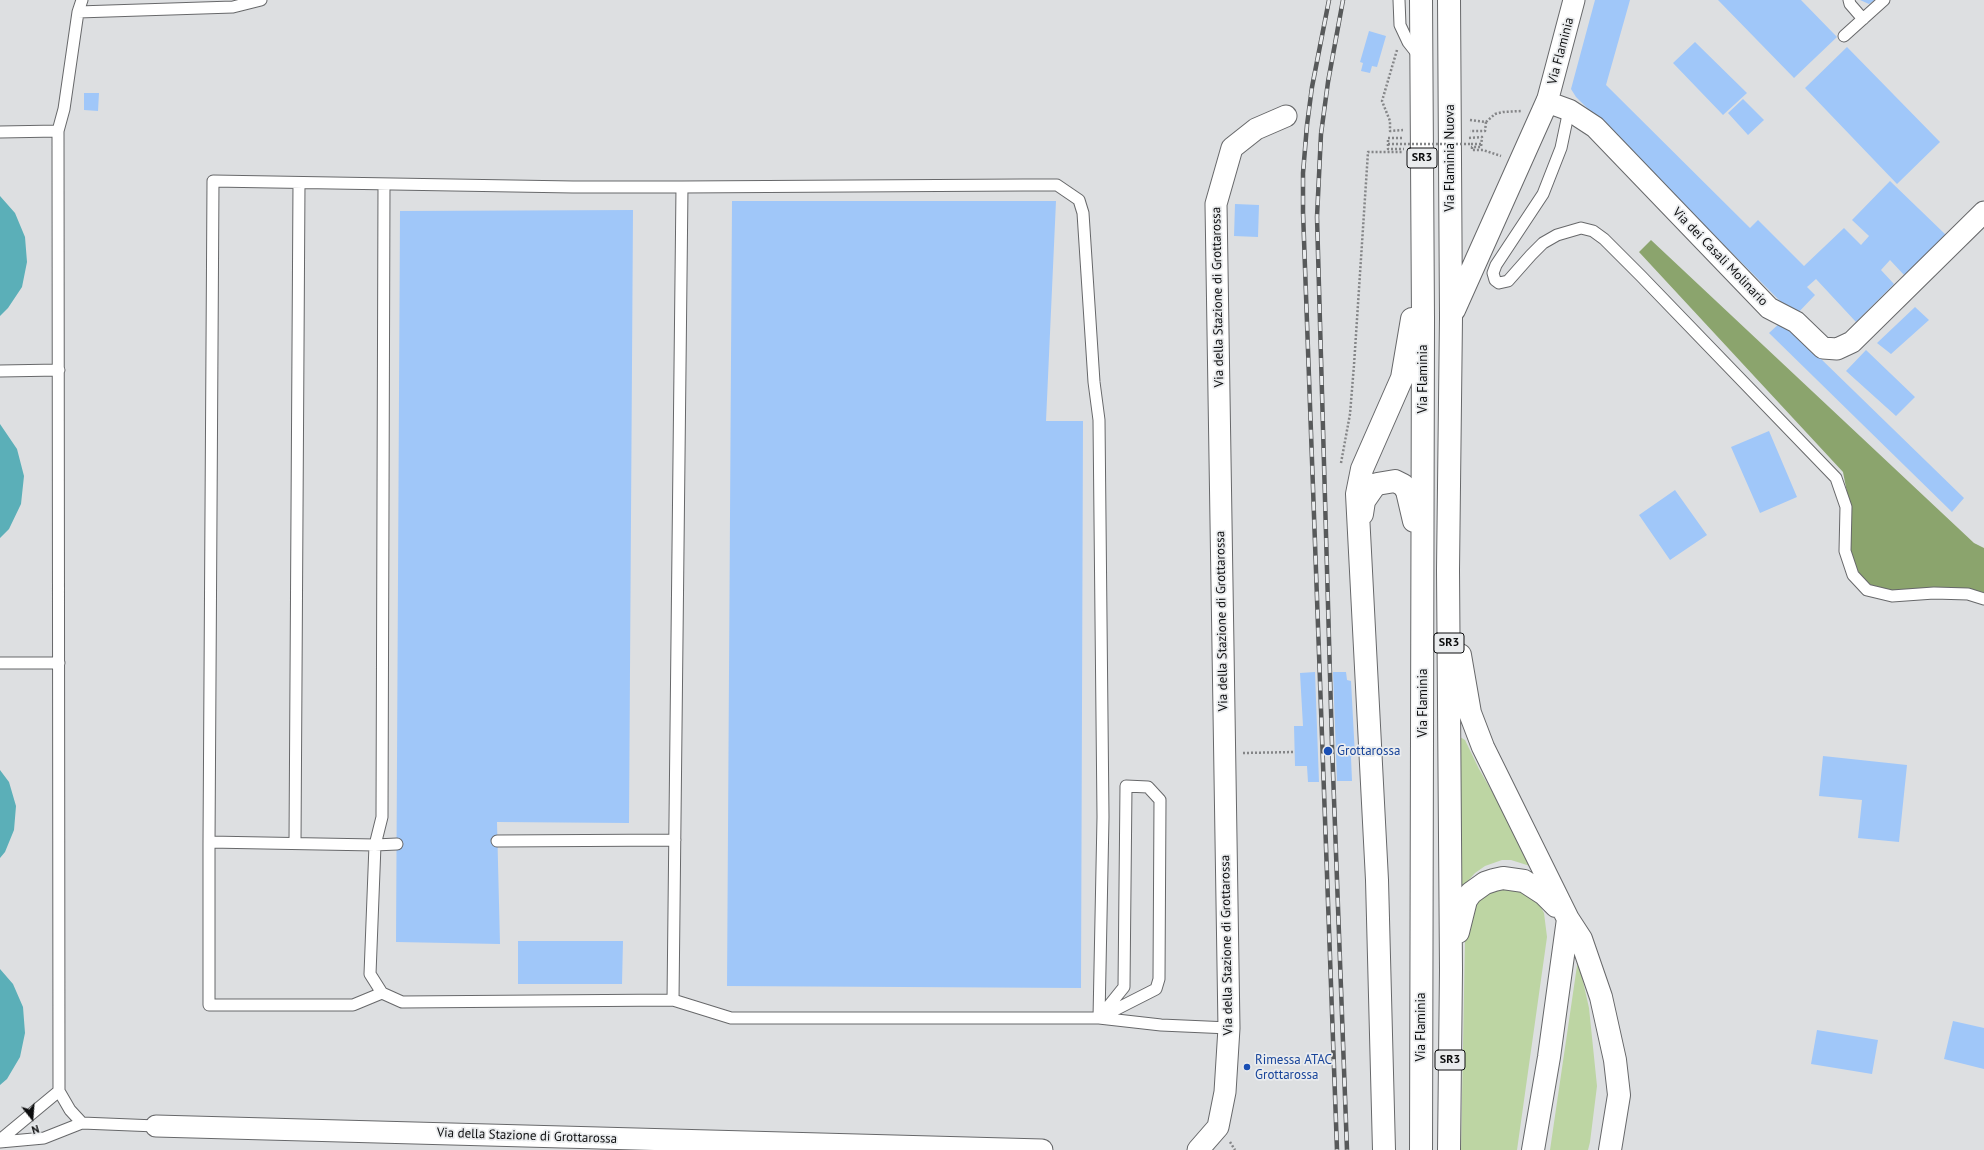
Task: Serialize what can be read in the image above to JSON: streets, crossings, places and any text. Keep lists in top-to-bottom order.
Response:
{
  "streets": {
    "highway": ["Via Flaminia", "SR3", "Via Flaminia Nuova"],
    "street": ["Via dei Casali Molinario", "Via della Stazione di Grottarossa"]
  },
  "crossings": [
    ["Via Flaminia", "SR3"],
    ["Via Flaminia", "Via Flaminia Nuova"],
    ["Via Flaminia", "Via dei Casali Molinario"]
  ],
  "places": ["Grottarossa", "Rimessa ATAC Grottarossa"],
  "north": "bottom"
}
